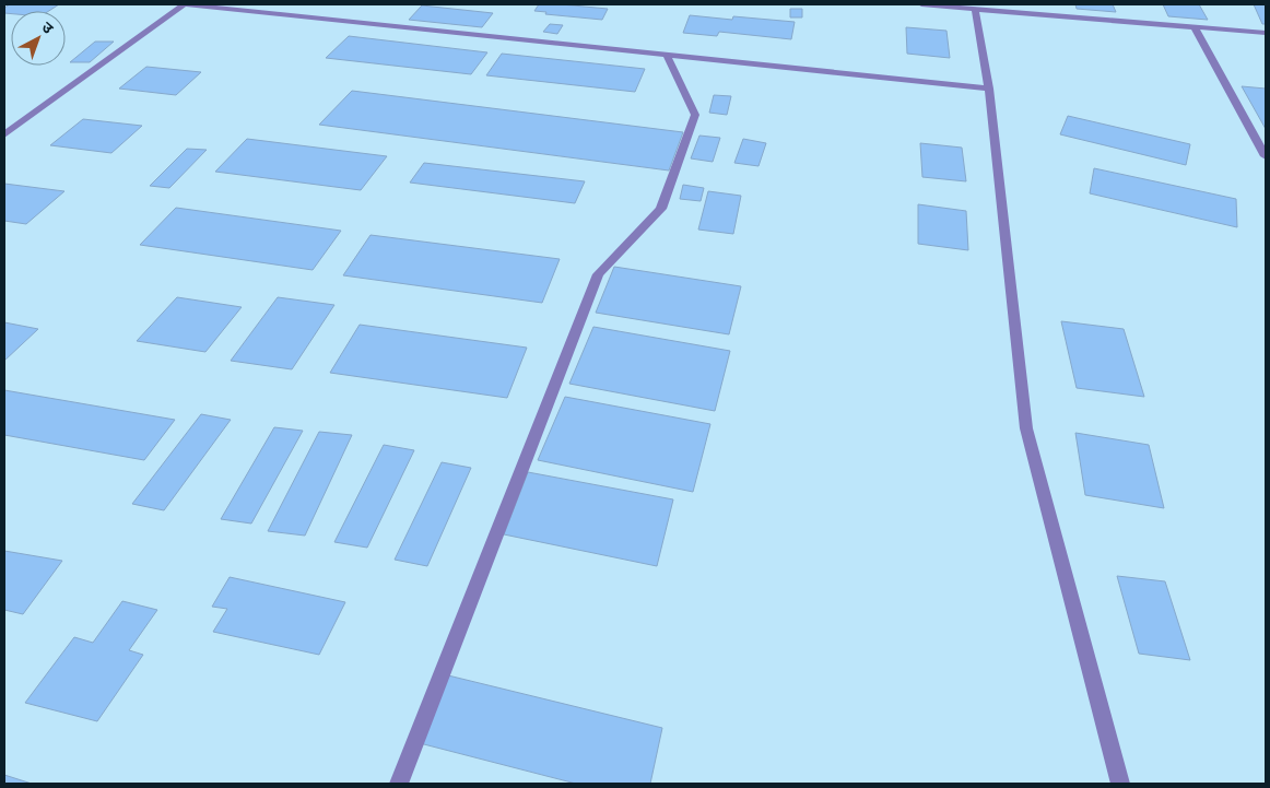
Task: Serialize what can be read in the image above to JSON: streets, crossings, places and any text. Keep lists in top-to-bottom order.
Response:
{
  "north": "top right"
}
